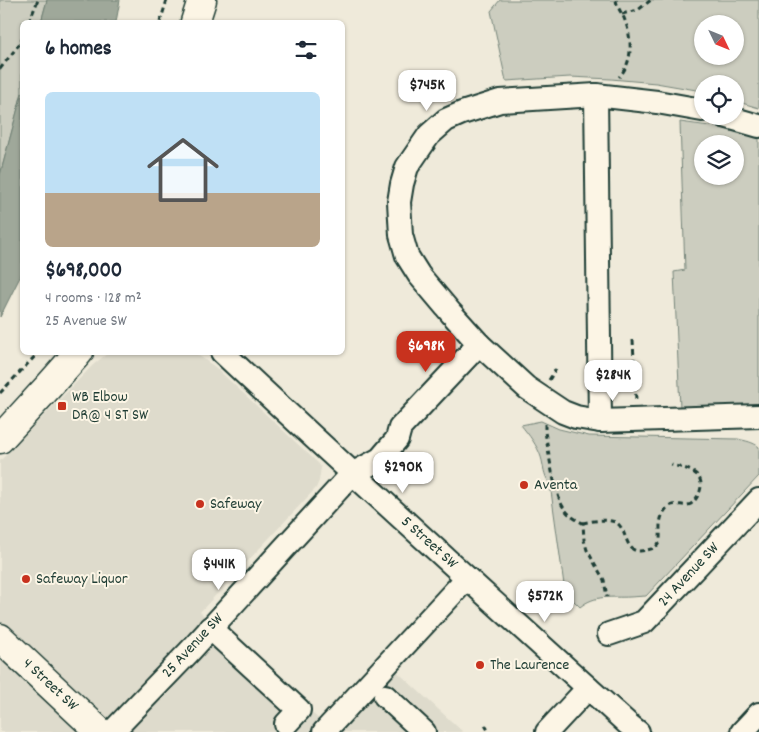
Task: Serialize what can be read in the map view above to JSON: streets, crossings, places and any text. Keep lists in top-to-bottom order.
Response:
{
  "streets": {
    "main road": ["4 Street SW"],
    "street": ["5 Street SW", "24 Avenue SW", "25 Avenue SW"]
  },
  "crossings": [
    ["5 Street SW", "25 Avenue SW"]
  ],
  "places": {
    "transit": ["WB Elbow DR@ 4 ST SW"],
    "other": [
      "Aventa",
      "Safeway",
      "Safeway Liquor",
      "The Laurence"
    ]
  },
  "north": "bottom right",
  "page": {
    "heading": "6 homes",
    "price": [
      "$745K",
      "$698K",
      "$284K",
      "$290K",
      "$441K",
      "$572K"
    ],
    "list": [
      {
        "name": "$698,000",
        "note": "4 rooms · 128 m² · 25 Avenue SW"
      }
    ]
  }
}
